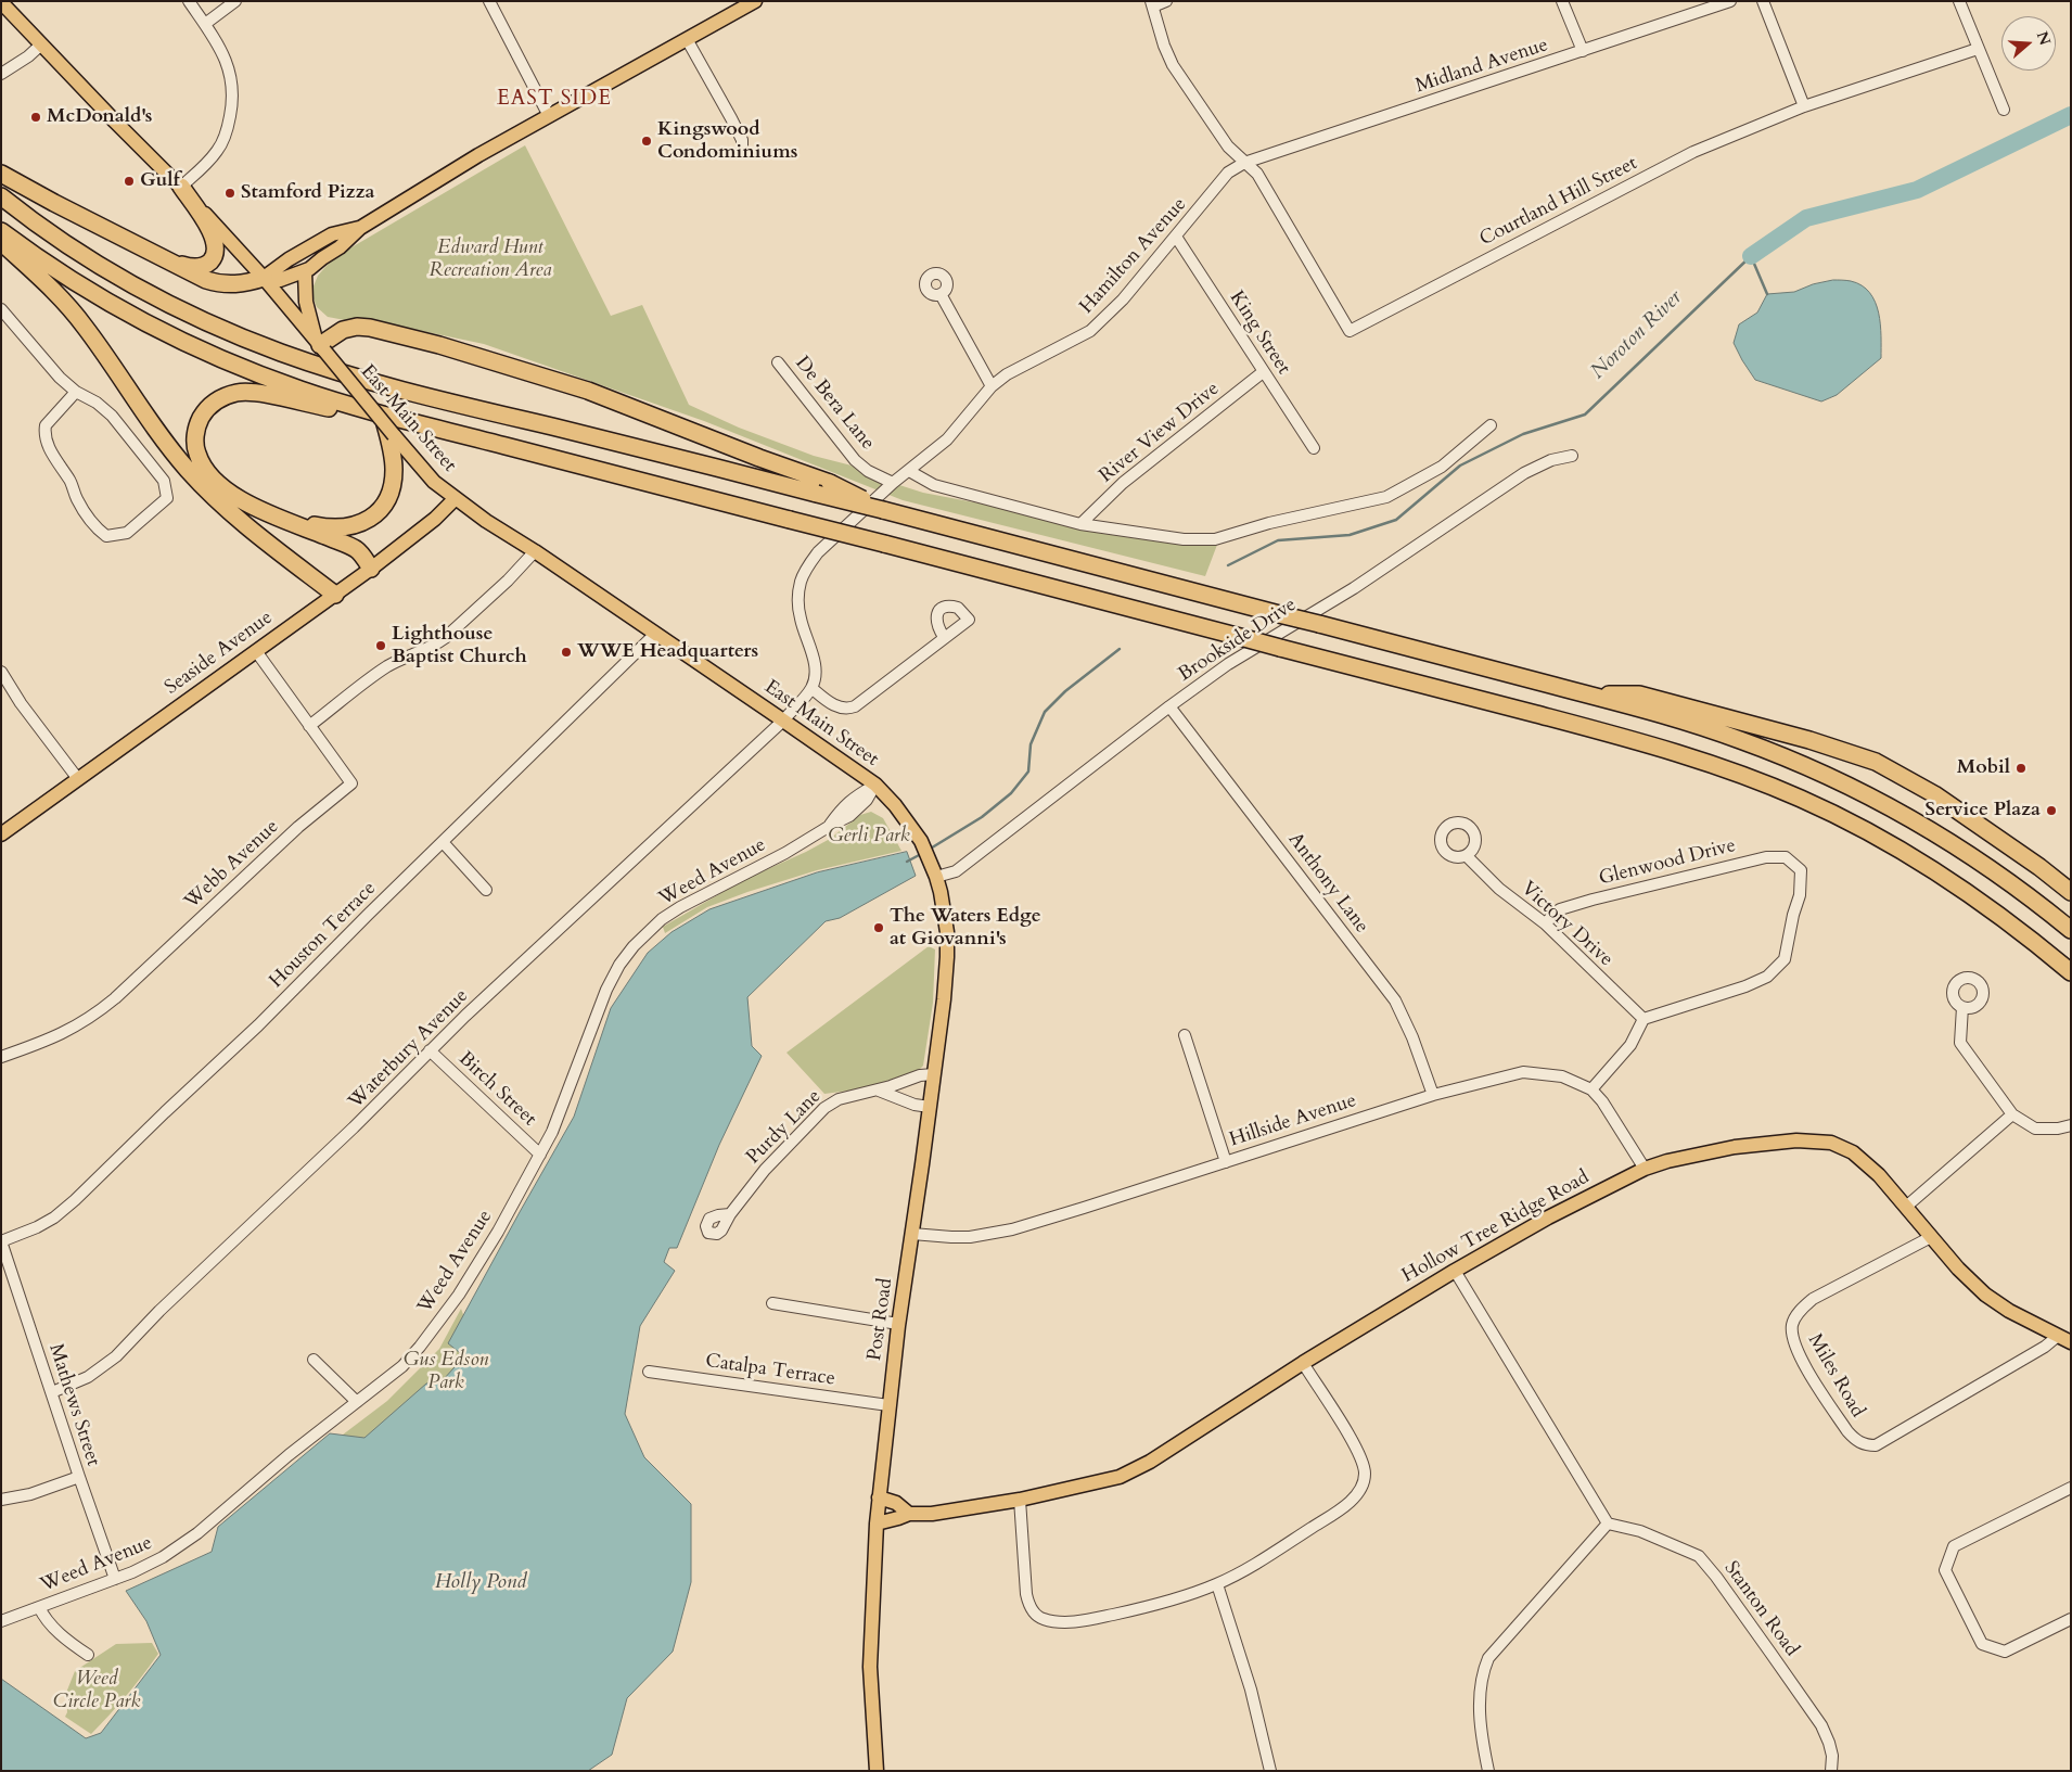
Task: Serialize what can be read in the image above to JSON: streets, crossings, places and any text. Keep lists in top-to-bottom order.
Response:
{
  "streets": {
    "main road": [
      "East Main Street",
      "Seaside Avenue",
      "Hollow Tree Ridge Road",
      "Post Road"
    ],
    "street": [
      "Midland Avenue",
      "Courtland Hill Street",
      "Hamilton Avenue",
      "King Street",
      "De Bera Lane",
      "River View Drive",
      "Brookside Drive",
      "Glenwood Drive",
      "Webb Avenue",
      "Weed Avenue",
      "Anthony Lane",
      "Victory Drive",
      "Houston Terrace",
      "Waterbury Avenue",
      "Birch Street",
      "Hillside Avenue",
      "Purdy Lane",
      "Catalpa Terrace",
      "Miles Road",
      "Mathews Street",
      "Stanton Road"
    ]
  },
  "crossings": [
    ["Midland Avenue", "Courtland Hill Street"],
    ["Midland Avenue", "Hamilton Avenue"],
    ["Courtland Hill Street", "Hamilton Avenue"],
    ["Hamilton Avenue", "King Street"],
    ["Hamilton Avenue", "De Bera Lane"],
    ["King Street", "River View Drive"],
    ["East Main Street", "Brookside Drive"],
    ["East Main Street", "Seaside Avenue"],
    ["East Main Street", "Weed Avenue"],
    ["East Main Street", "Houston Terrace"],
    ["East Main Street", "Waterbury Avenue"],
    ["East Main Street", "Post Road"],
    ["Brookside Drive", "Anthony Lane"],
    ["Brookside Drive", "Post Road"],
    ["Seaside Avenue", "Webb Avenue"],
    ["Glenwood Drive", "Victory Drive"],
    ["Weed Avenue", "Birch Street"],
    ["Weed Avenue", "Mathews Street"],
    ["Anthony Lane", "Hillside Avenue"],
    ["Houston Terrace", "Mathews Street"],
    ["Waterbury Avenue", "Birch Street"],
    ["Waterbury Avenue", "Mathews Street"],
    ["Hillside Avenue", "Hollow Tree Ridge Road"],
    ["Hillside Avenue", "Post Road"],
    ["Purdy Lane", "Post Road"],
    ["Hollow Tree Ridge Road", "Post Road"],
    ["Hollow Tree Ridge Road", "Miles Road"],
    ["Post Road", "Catalpa Terrace"]
  ],
  "districts": ["EAST SIDE"],
  "water": ["Noroton River", "Holly Pond"],
  "parks": [
    "Edward Hunt Recreation Area",
    "Gerli Park",
    "Gus Edson Park",
    "Weed Circle Park"
  ],
  "places": [
    "McDonald's",
    "Kingswood Condominiums",
    "Gulf",
    "Stamford Pizza",
    "Lighthouse Baptist Church",
    "WWE Headquarters",
    "Mobil",
    "Service Plaza",
    "The Waters Edge at Giovanni's"
  ],
  "north": "right"
}
